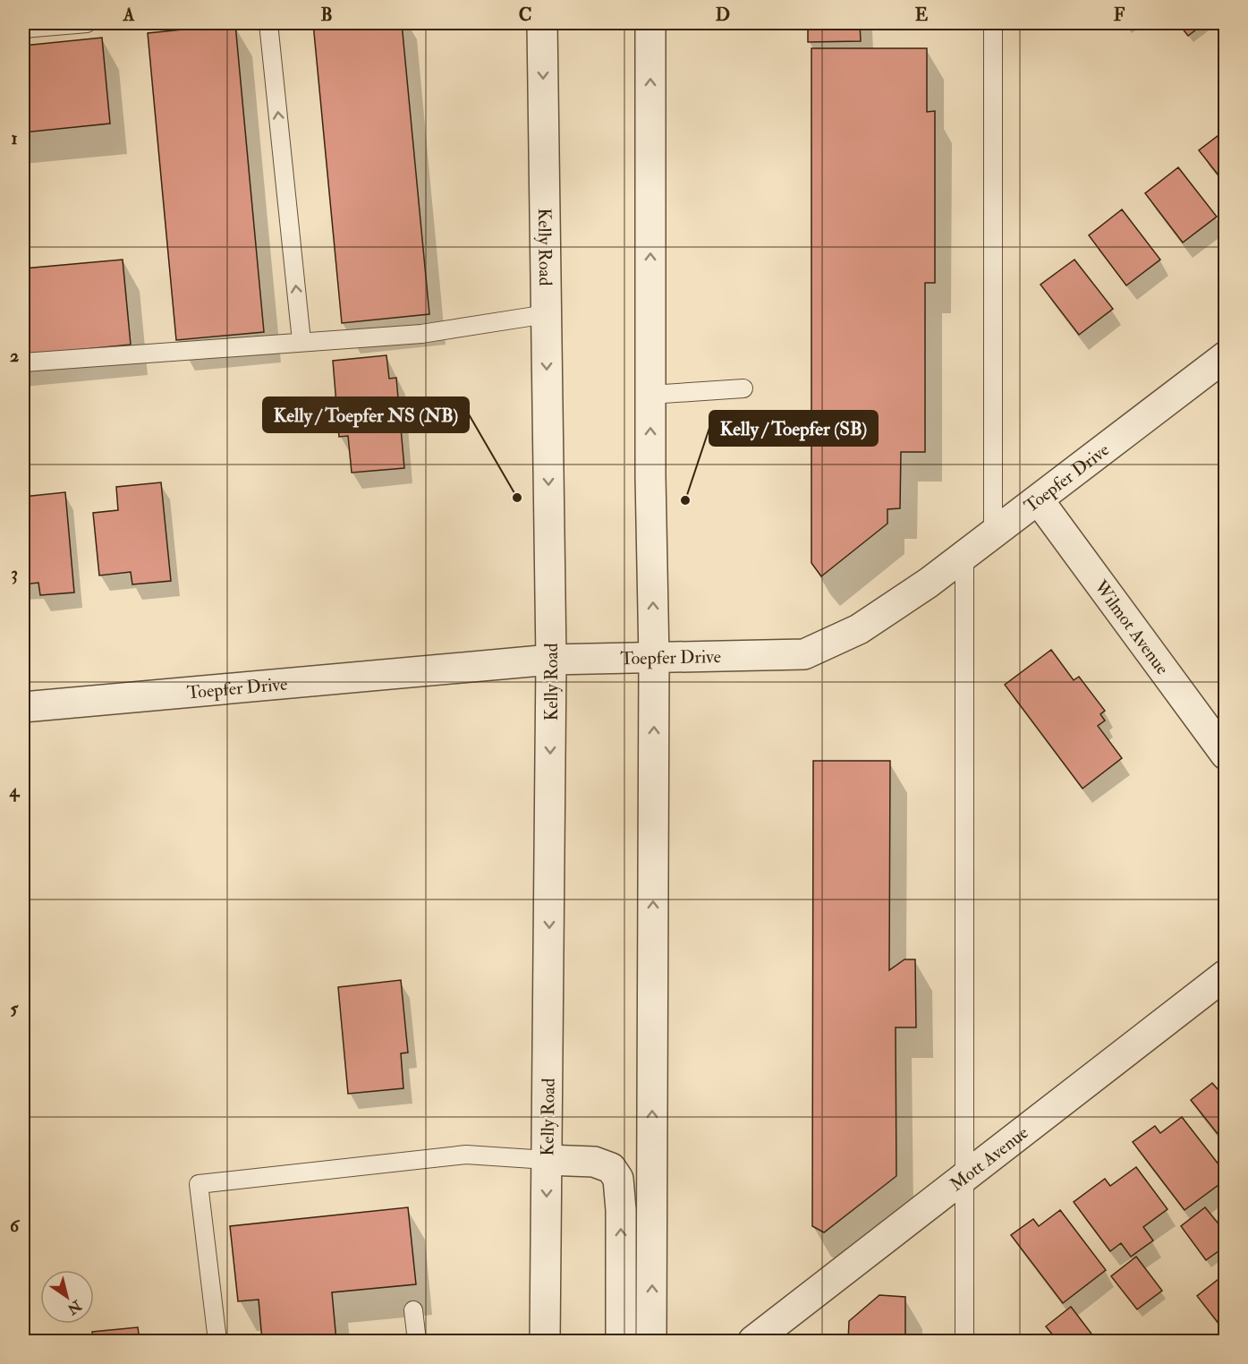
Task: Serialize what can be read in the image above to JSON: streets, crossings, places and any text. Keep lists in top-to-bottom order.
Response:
{
  "streets": {
    "street": [
      "Kelly Road",
      "Toepfer Drive",
      "Wilmot Avenue",
      "Mott Avenue"
    ]
  },
  "crossings": [
    ["Kelly Road", "Toepfer Drive"],
    ["Toepfer Drive", "Wilmot Avenue"]
  ],
  "places": ["Kelly / Toepfer NS (NB)", "Kelly / Toepfer (SB)"],
  "north": "bottom right",
  "grid": {
    "columns": [
      "A",
      "B",
      "C",
      "D",
      "E",
      "F"
    ],
    "rows": [
      "1",
      "2",
      "3",
      "4",
      "5",
      "6"
    ]
  }
}
